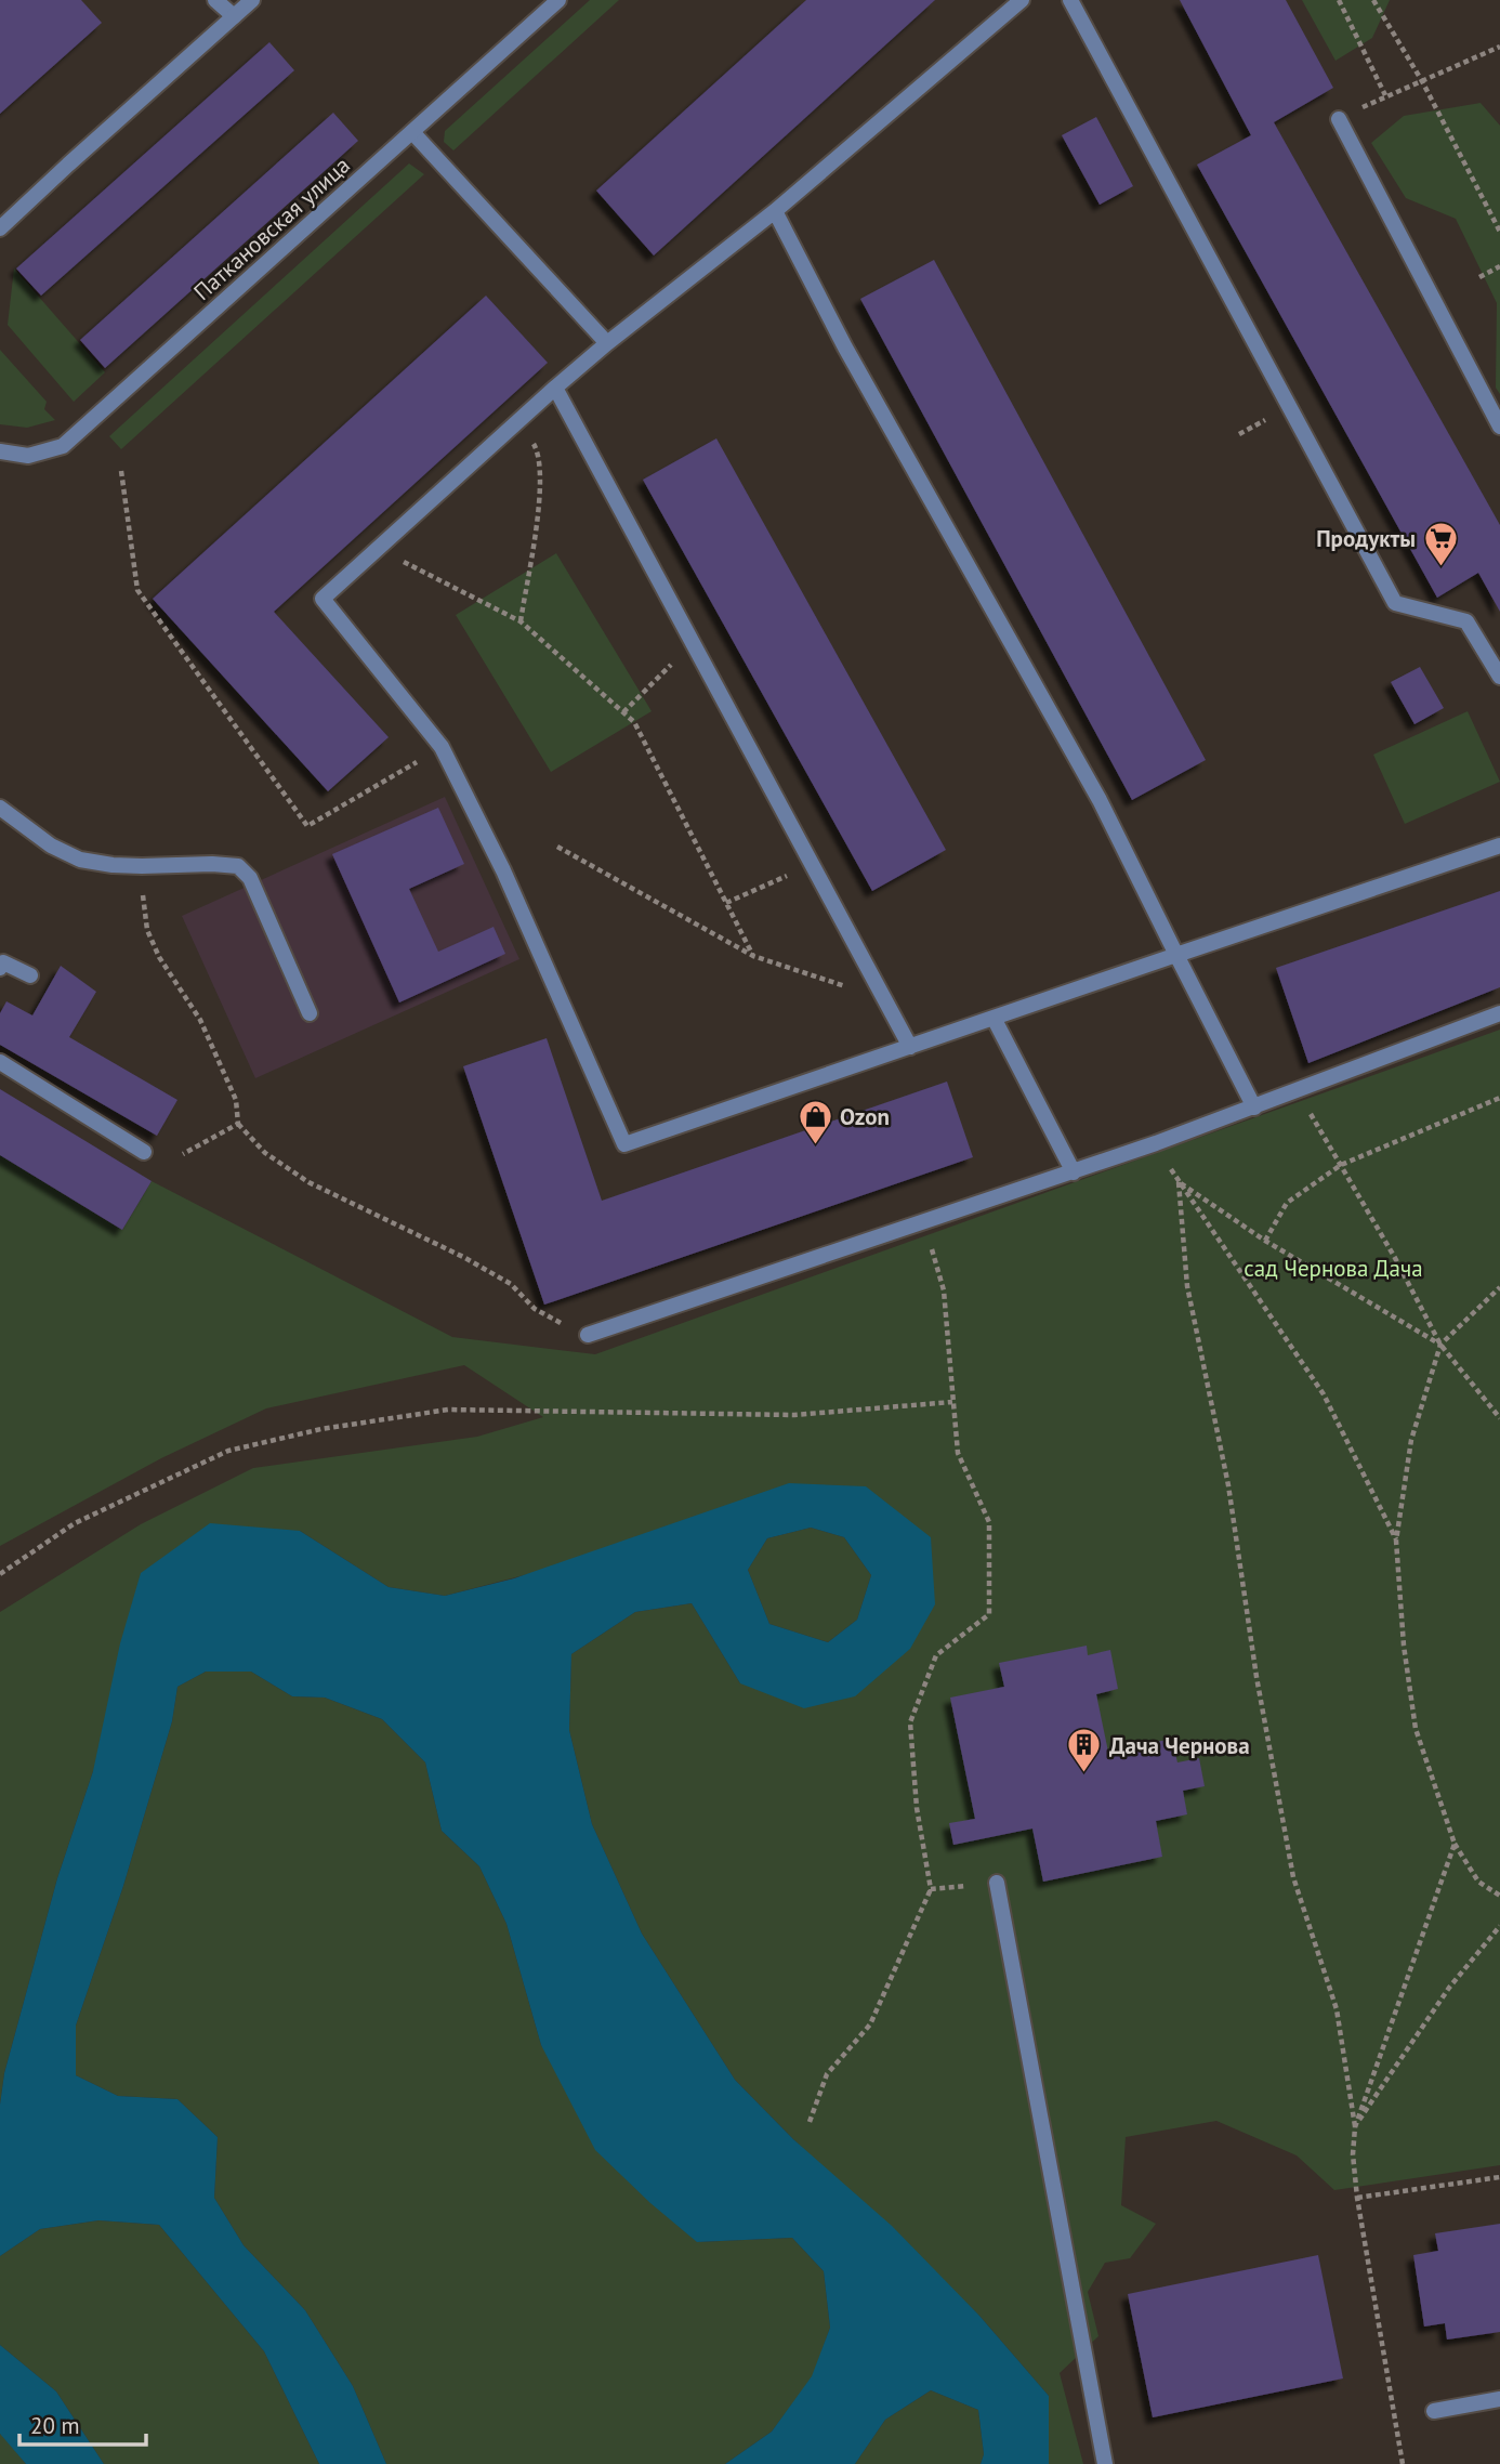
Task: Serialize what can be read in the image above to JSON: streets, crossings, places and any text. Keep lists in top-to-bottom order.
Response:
{
  "streets": {
    "street": ["Паткановская улица"]
  },
  "parks": ["сад Чернова Дача"],
  "places": {
    "supermarket": ["Продукты"],
    "shop": ["Ozon"],
    "building": ["Дача Чернова"]
  },
  "scale_bar": "20 m"
}
